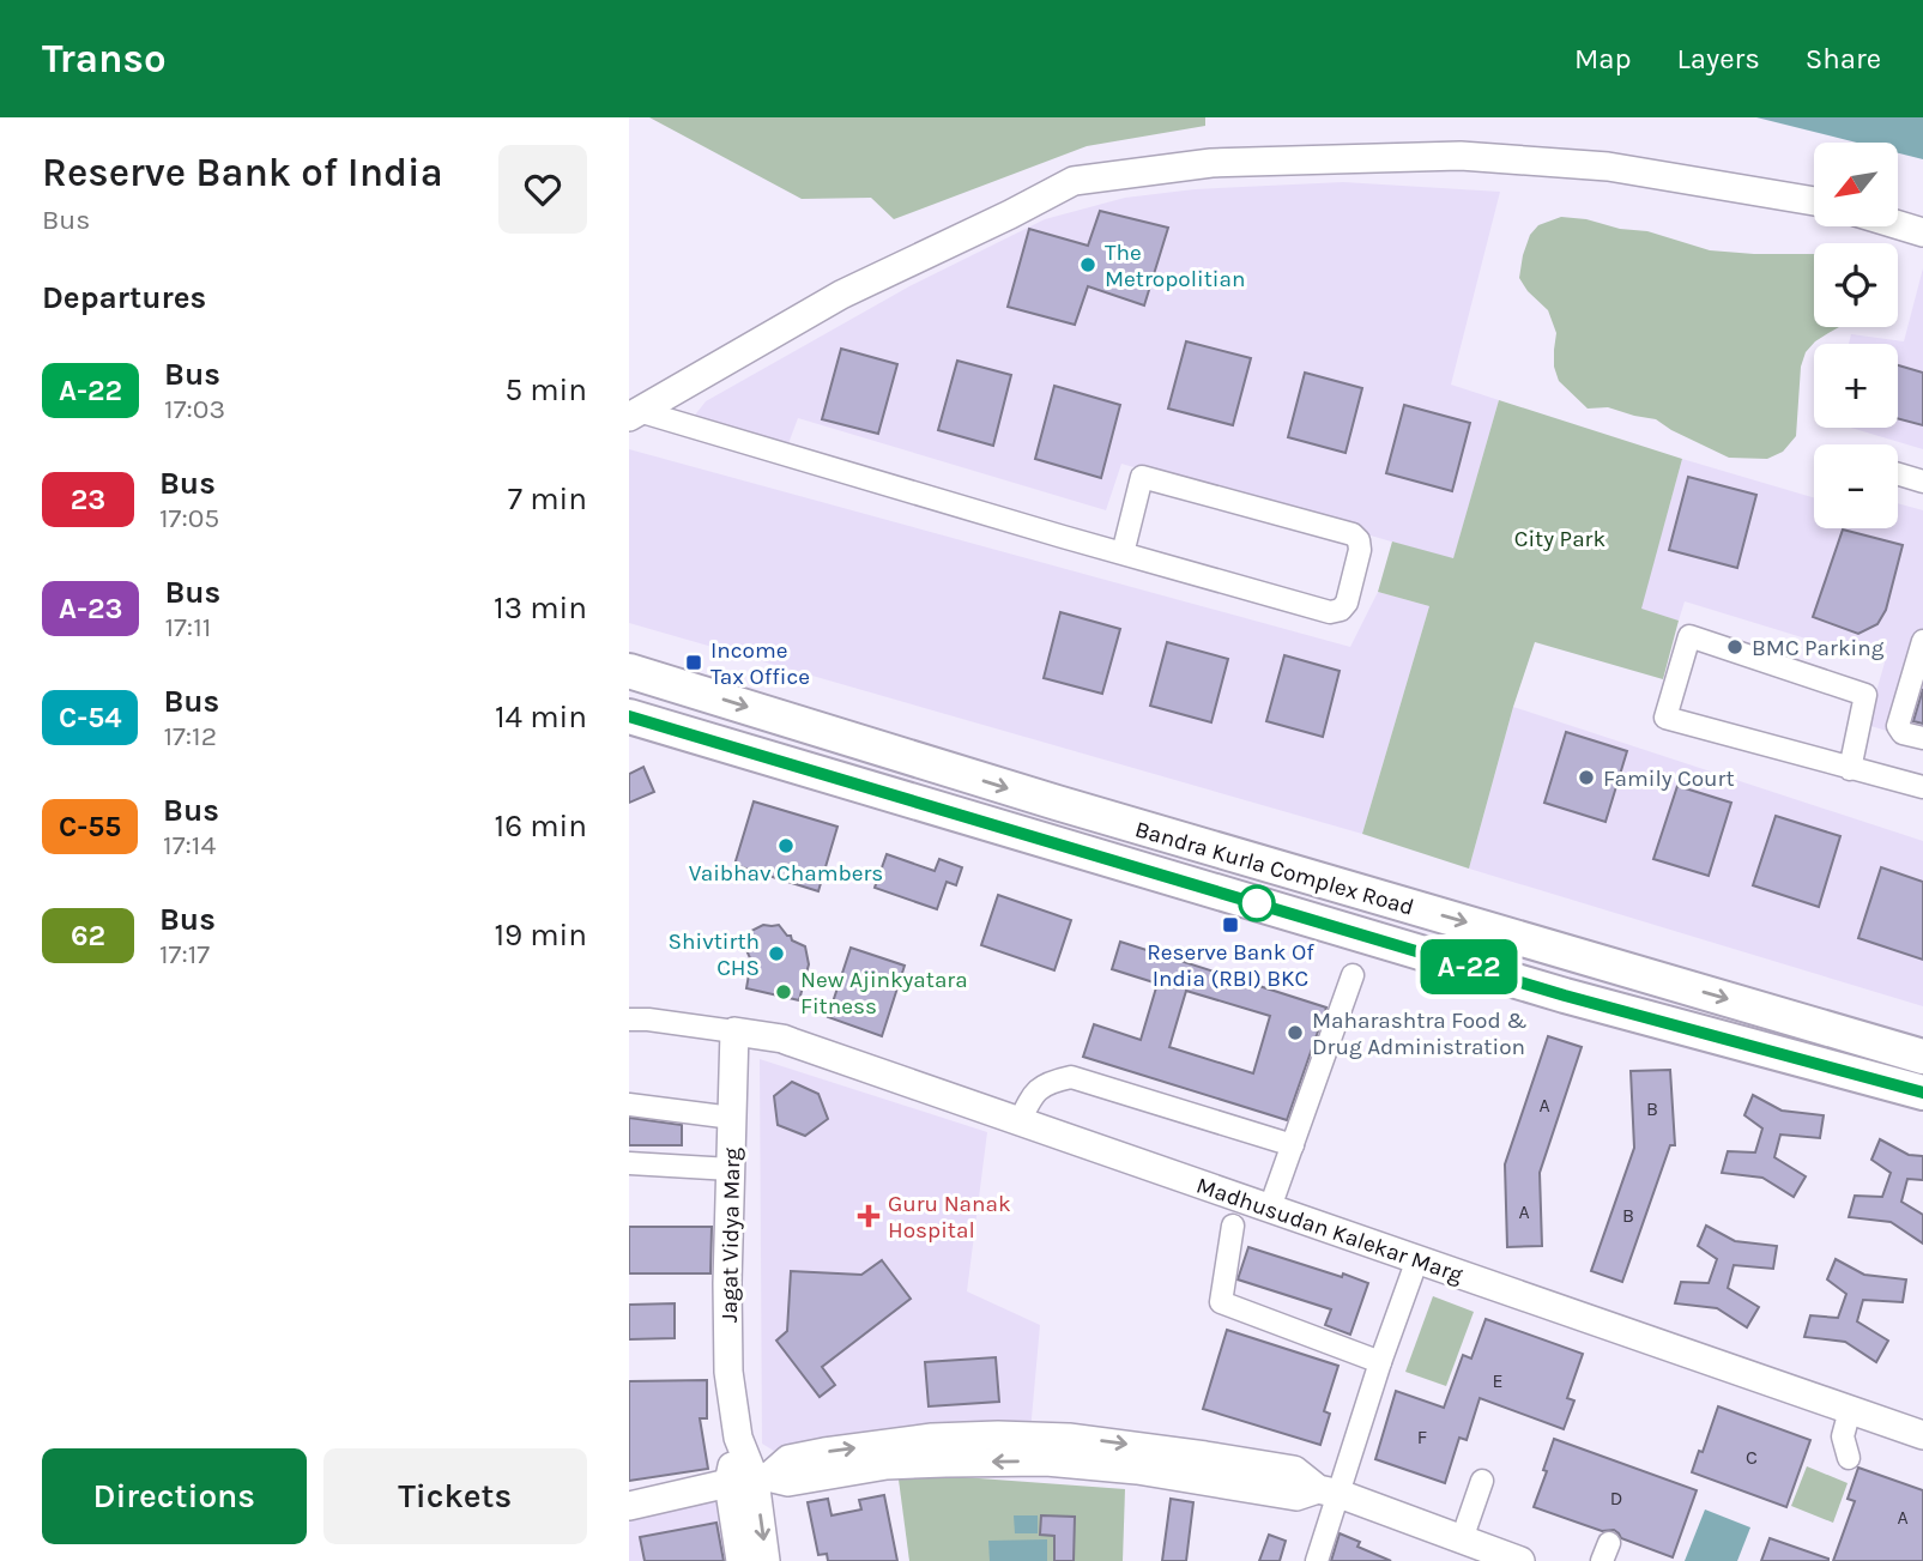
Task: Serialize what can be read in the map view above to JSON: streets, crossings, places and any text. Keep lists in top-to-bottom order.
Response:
{
  "streets": {
    "main road": ["Bandra Kurla Complex Road"],
    "street": ["Madhusudan Kalekar Marg", "Jagat Vidya Marg"]
  },
  "crossings": [
    ["Madhusudan Kalekar Marg", "Jagat Vidya Marg"]
  ],
  "parks": ["City Park"],
  "places": {
    "other": [
      "The Metropolitian",
      "BMC Parking",
      "Family Court",
      "Vaibhav Chambers",
      "Shivtirth CHS",
      "New Ajinkyatara Fitness",
      "Maharashtra Food & Drug Administration"
    ],
    "transit": ["Income Tax Office", "Reserve Bank Of India (RBI) BKC"],
    "health": ["Guru Nanak Hospital"]
  },
  "lines": ["bus line A-22"],
  "house_numbers": [
    "A",
    "B",
    "A",
    "B",
    "E",
    "F",
    "C",
    "D",
    "A"
  ],
  "north": "bottom left",
  "page": {
    "header": "Transo",
    "nav": ["Map", "Layers", "Share"],
    "heading": [
      ["Reserve Bank of India", "Bus"],
      "Departures"
    ],
    "on_map": "A-22",
    "map_buttons": ["+", "−"],
    "list": [
      {
        "mark": "A-22",
        "name": "Bus",
        "note": "17:03",
        "value": "5 min"
      },
      {
        "mark": "23",
        "name": "Bus",
        "note": "17:05",
        "value": "7 min"
      },
      {
        "mark": "A-23",
        "name": "Bus",
        "note": "17:11",
        "value": "13 min"
      },
      {
        "mark": "C-54",
        "name": "Bus",
        "note": "17:12",
        "value": "14 min"
      },
      {
        "mark": "C-55",
        "name": "Bus",
        "note": "17:14",
        "value": "16 min"
      },
      {
        "mark": "62",
        "name": "Bus",
        "note": "17:17",
        "value": "19 min"
      }
    ],
    "buttons": ["Directions", "Tickets"]
  }
}
